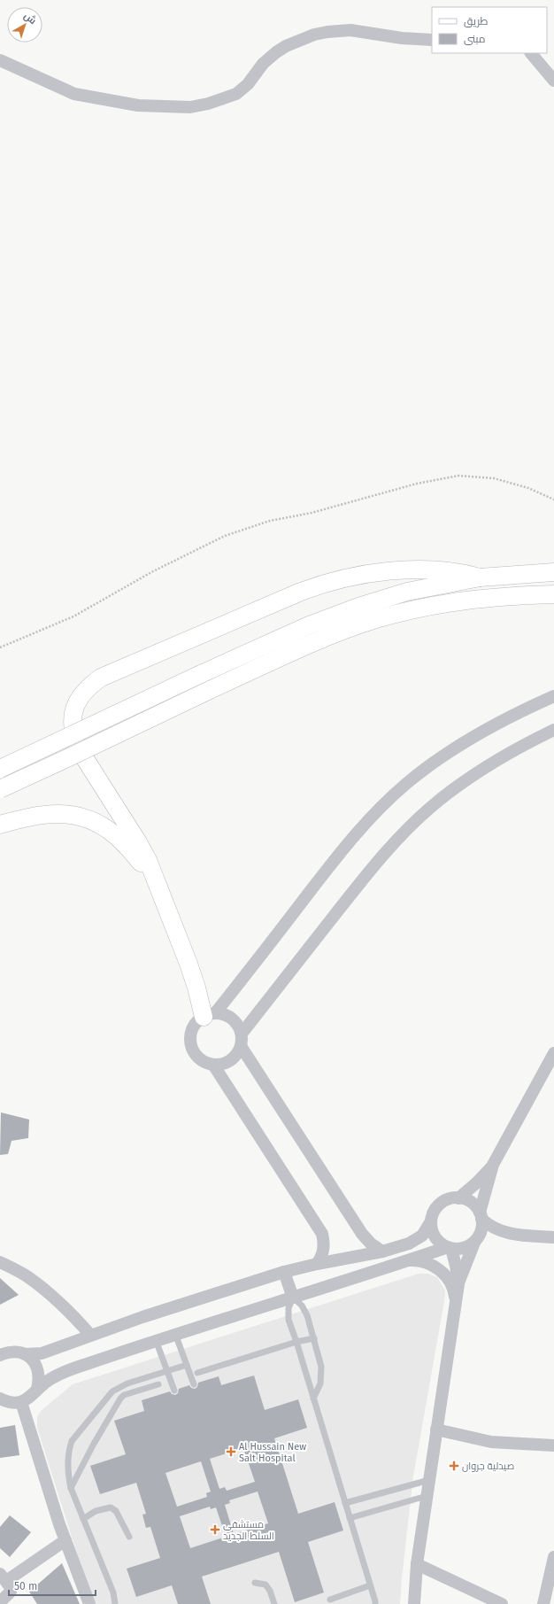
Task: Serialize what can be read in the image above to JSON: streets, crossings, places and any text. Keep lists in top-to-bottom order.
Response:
{
  "places": {
    "health": ["Al Hussain New Salt Hospital", "صيدلية جروان", "مستشفى السلط الجديد"]
  },
  "legend": ["طريق", "مبنى"],
  "scale_bar": "50 m",
  "north": "top right"
}
